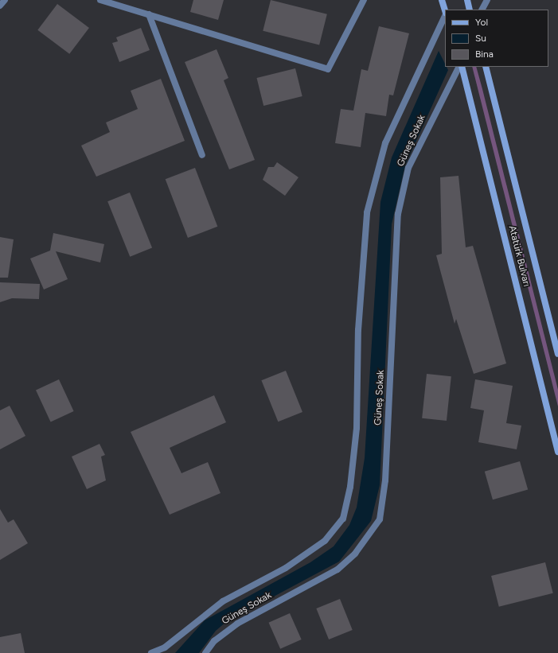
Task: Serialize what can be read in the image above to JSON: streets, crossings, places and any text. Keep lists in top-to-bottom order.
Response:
{
  "streets": {
    "main road": ["Atatürk Bulvarı"],
    "street": ["Güneş Sokak"]
  },
  "legend": ["Yol", "Su", "Bina"]
}
